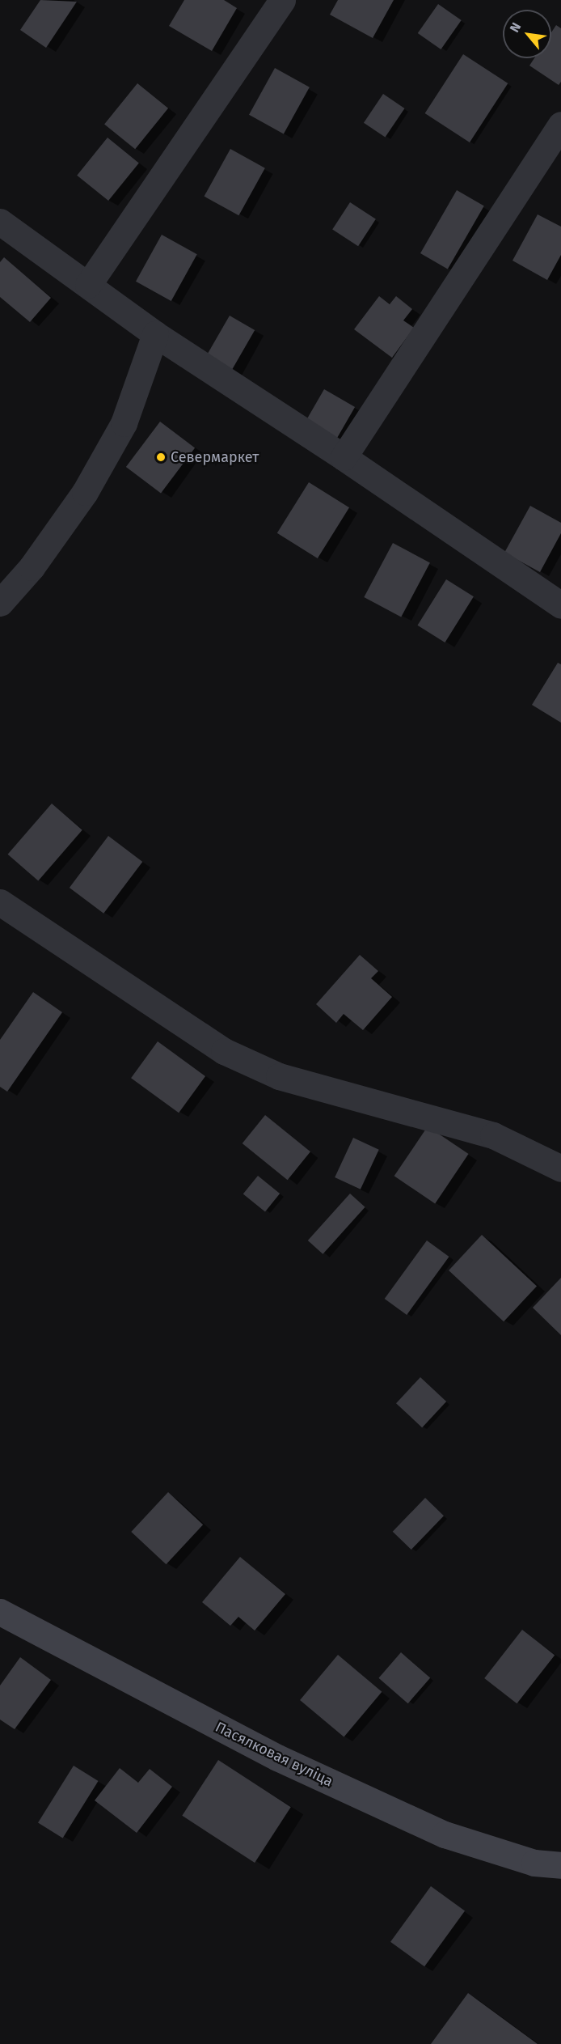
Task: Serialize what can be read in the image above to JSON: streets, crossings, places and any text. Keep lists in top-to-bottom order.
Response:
{
  "streets": {
    "main road": ["Пасялковая вуліца"]
  },
  "places": ["Севермаркет"],
  "north": "top left"
}
